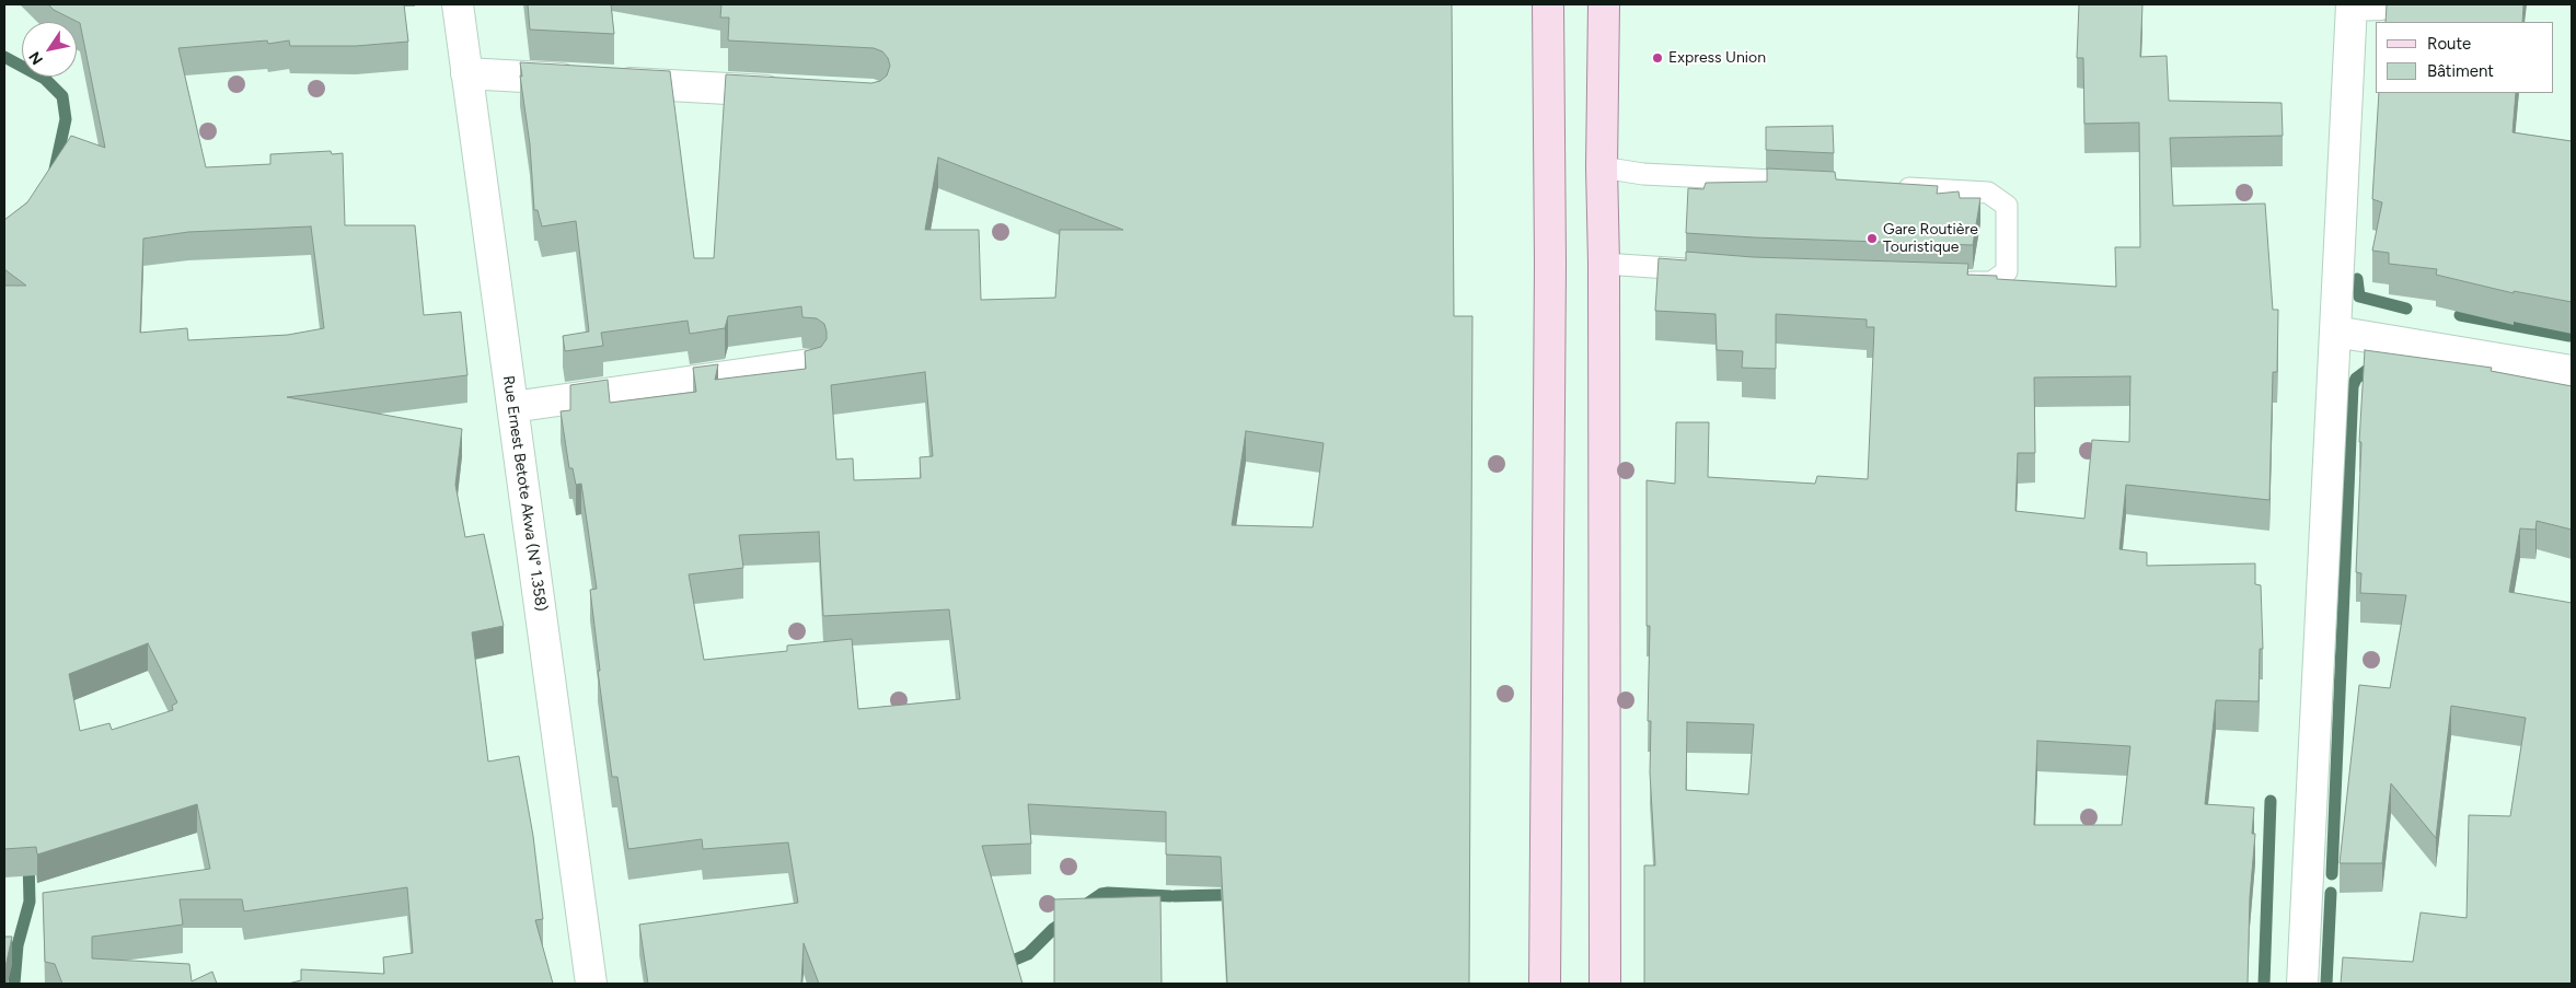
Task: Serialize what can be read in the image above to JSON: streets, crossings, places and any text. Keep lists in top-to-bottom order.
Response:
{
  "streets": {
    "street": ["Rue Ernest Betote Akwa (N° 1.358)"]
  },
  "places": ["Express Union", "Gare Routière Touristique"],
  "legend": ["Route", "Bâtiment"],
  "north": "bottom left"
}
